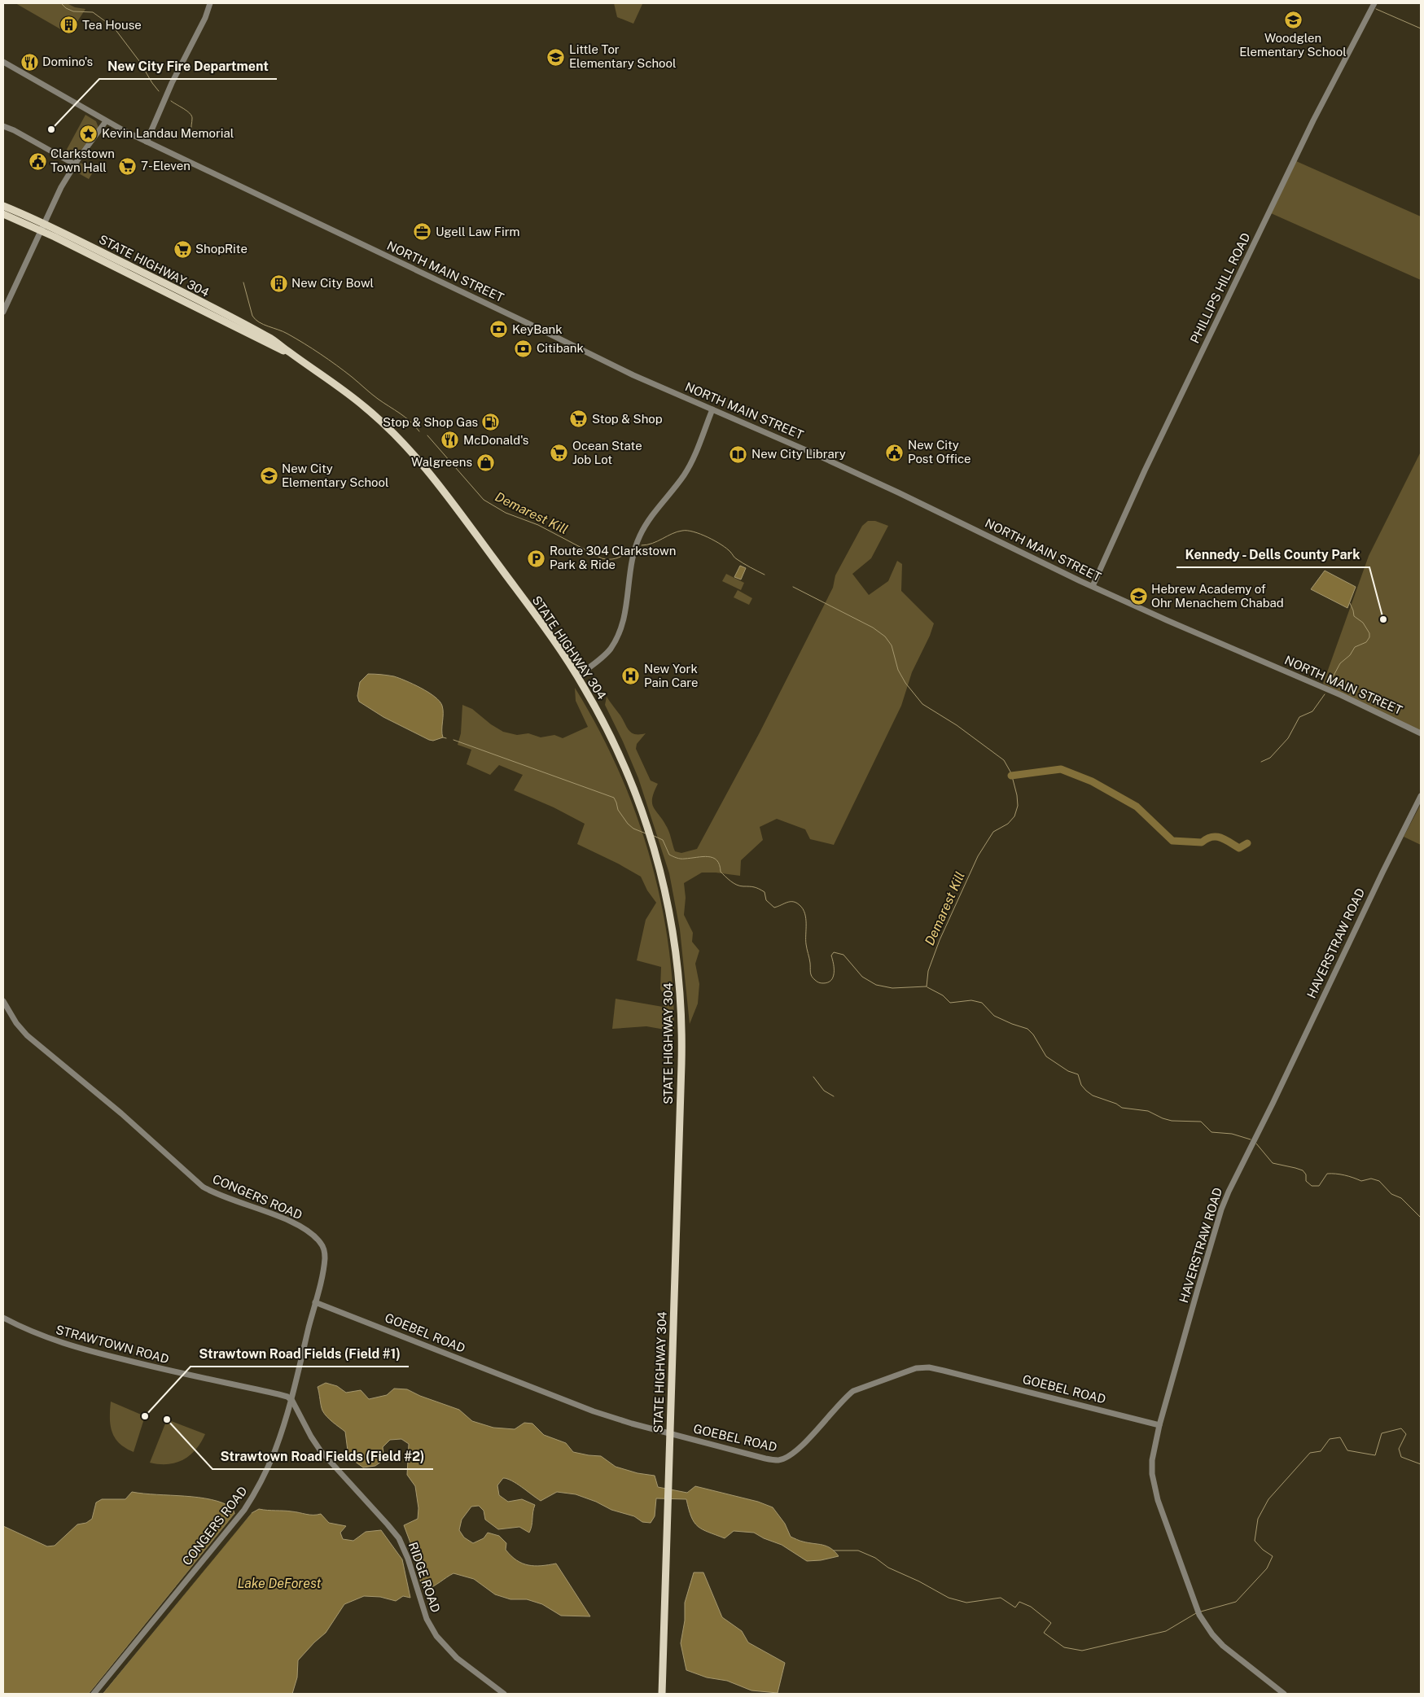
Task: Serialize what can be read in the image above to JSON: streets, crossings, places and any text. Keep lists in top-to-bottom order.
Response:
{
  "streets": {
    "main road": ["STATE HIGHWAY 304"],
    "street": [
      "NORTH MAIN STREET",
      "PHILLIPS HILL ROAD",
      "HAVERSTRAW ROAD",
      "CONGERS ROAD",
      "GOEBEL ROAD",
      "STRAWTOWN ROAD",
      "RIDGE ROAD"
    ]
  },
  "crossings": [
    ["STATE HIGHWAY 304", "GOEBEL ROAD"],
    ["NORTH MAIN STREET", "PHILLIPS HILL ROAD"],
    ["HAVERSTRAW ROAD", "GOEBEL ROAD"],
    ["CONGERS ROAD", "GOEBEL ROAD"],
    ["CONGERS ROAD", "STRAWTOWN ROAD"],
    ["CONGERS ROAD", "RIDGE ROAD"],
    ["STRAWTOWN ROAD", "RIDGE ROAD"]
  ],
  "water": ["Demarest Kill", "Lake DeForest"],
  "places": {
    "school or university": [
      "Woodglen Elementary School",
      "Little Tor Elementary School",
      "New City Elementary School",
      "Hebrew Academy of Ohr Menachem Chabad"
    ],
    "building": ["Tea House", "New City Bowl"],
    "restaurant": ["Domino's", "McDonald's"],
    "other": [
      "New City Fire Department",
      "Kennedy - Dells County Park",
      "Strawtown Road Fields (Field #1)",
      "Strawtown Road Fields (Field #2)"
    ],
    "place": ["Kevin Landau Memorial"],
    "public building": ["Clarkstown Town Hall", "New City Post Office"],
    "supermarket": [
      "7-Eleven",
      "ShopRite",
      "Stop & Shop",
      "Ocean State Job Lot"
    ],
    "office": ["Ugell Law Firm"],
    "bank": ["KeyBank", "Citibank"],
    "fuel station": ["Stop & Shop Gas"],
    "library": ["New City Library"],
    "shop": ["Walgreens"],
    "parking": ["Route 304 Clarkstown Park & Ride"],
    "hospital": ["New York Pain Care"]
  }
}
